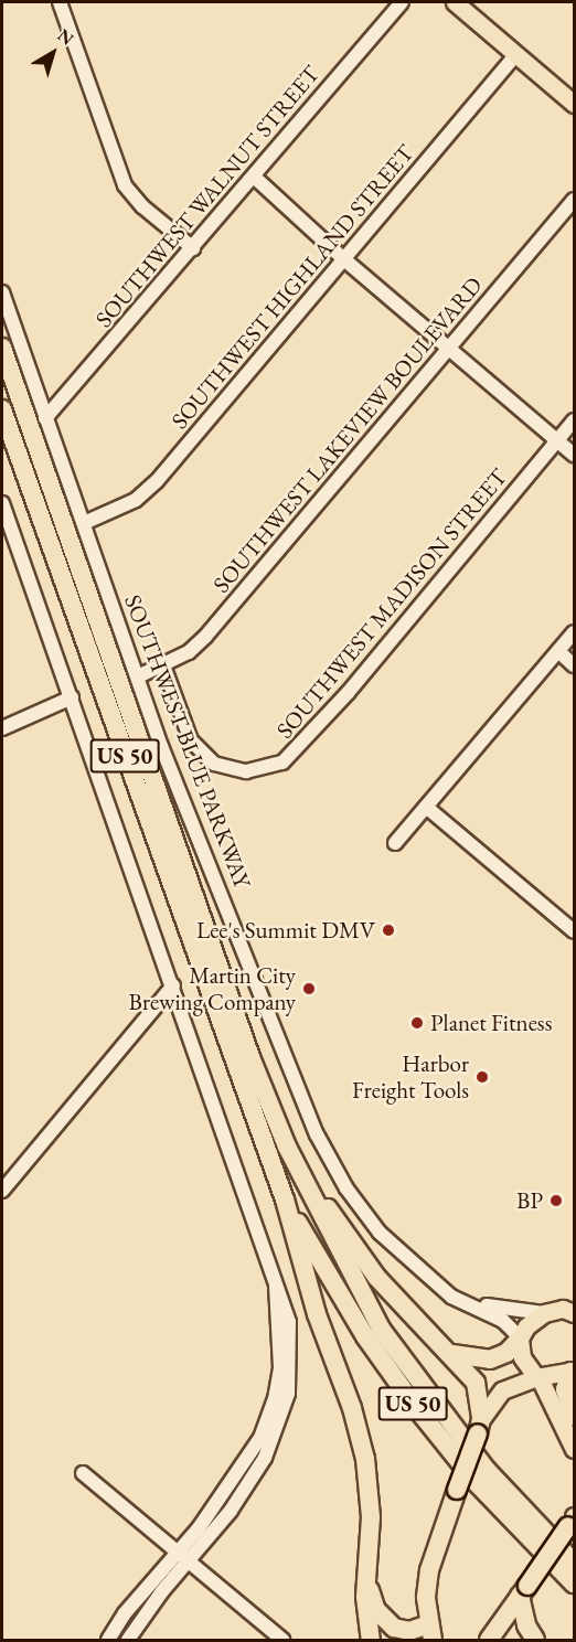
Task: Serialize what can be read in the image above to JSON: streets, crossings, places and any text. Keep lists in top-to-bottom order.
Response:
{
  "streets": {
    "highway": ["US 50"],
    "street": [
      "SOUTHWEST WALNUT STREET",
      "SOUTHWEST HIGHLAND STREET",
      "SOUTHWEST LAKEVIEW BOULEVARD",
      "SOUTHWEST MADISON STREET",
      "SOUTHWEST BLUE PARKWAY"
    ]
  },
  "crossings": [
    ["SOUTHWEST WALNUT STREET", "SOUTHWEST BLUE PARKWAY"],
    ["SOUTHWEST HIGHLAND STREET", "SOUTHWEST BLUE PARKWAY"],
    ["SOUTHWEST LAKEVIEW BOULEVARD", "SOUTHWEST MADISON STREET"],
    ["SOUTHWEST LAKEVIEW BOULEVARD", "SOUTHWEST BLUE PARKWAY"]
  ],
  "places": [
    "Lee's Summit DMV",
    "Martin City Brewing Company",
    "Planet Fitness",
    "Harbor Freight Tools",
    "BP"
  ],
  "north": "top right"
}
